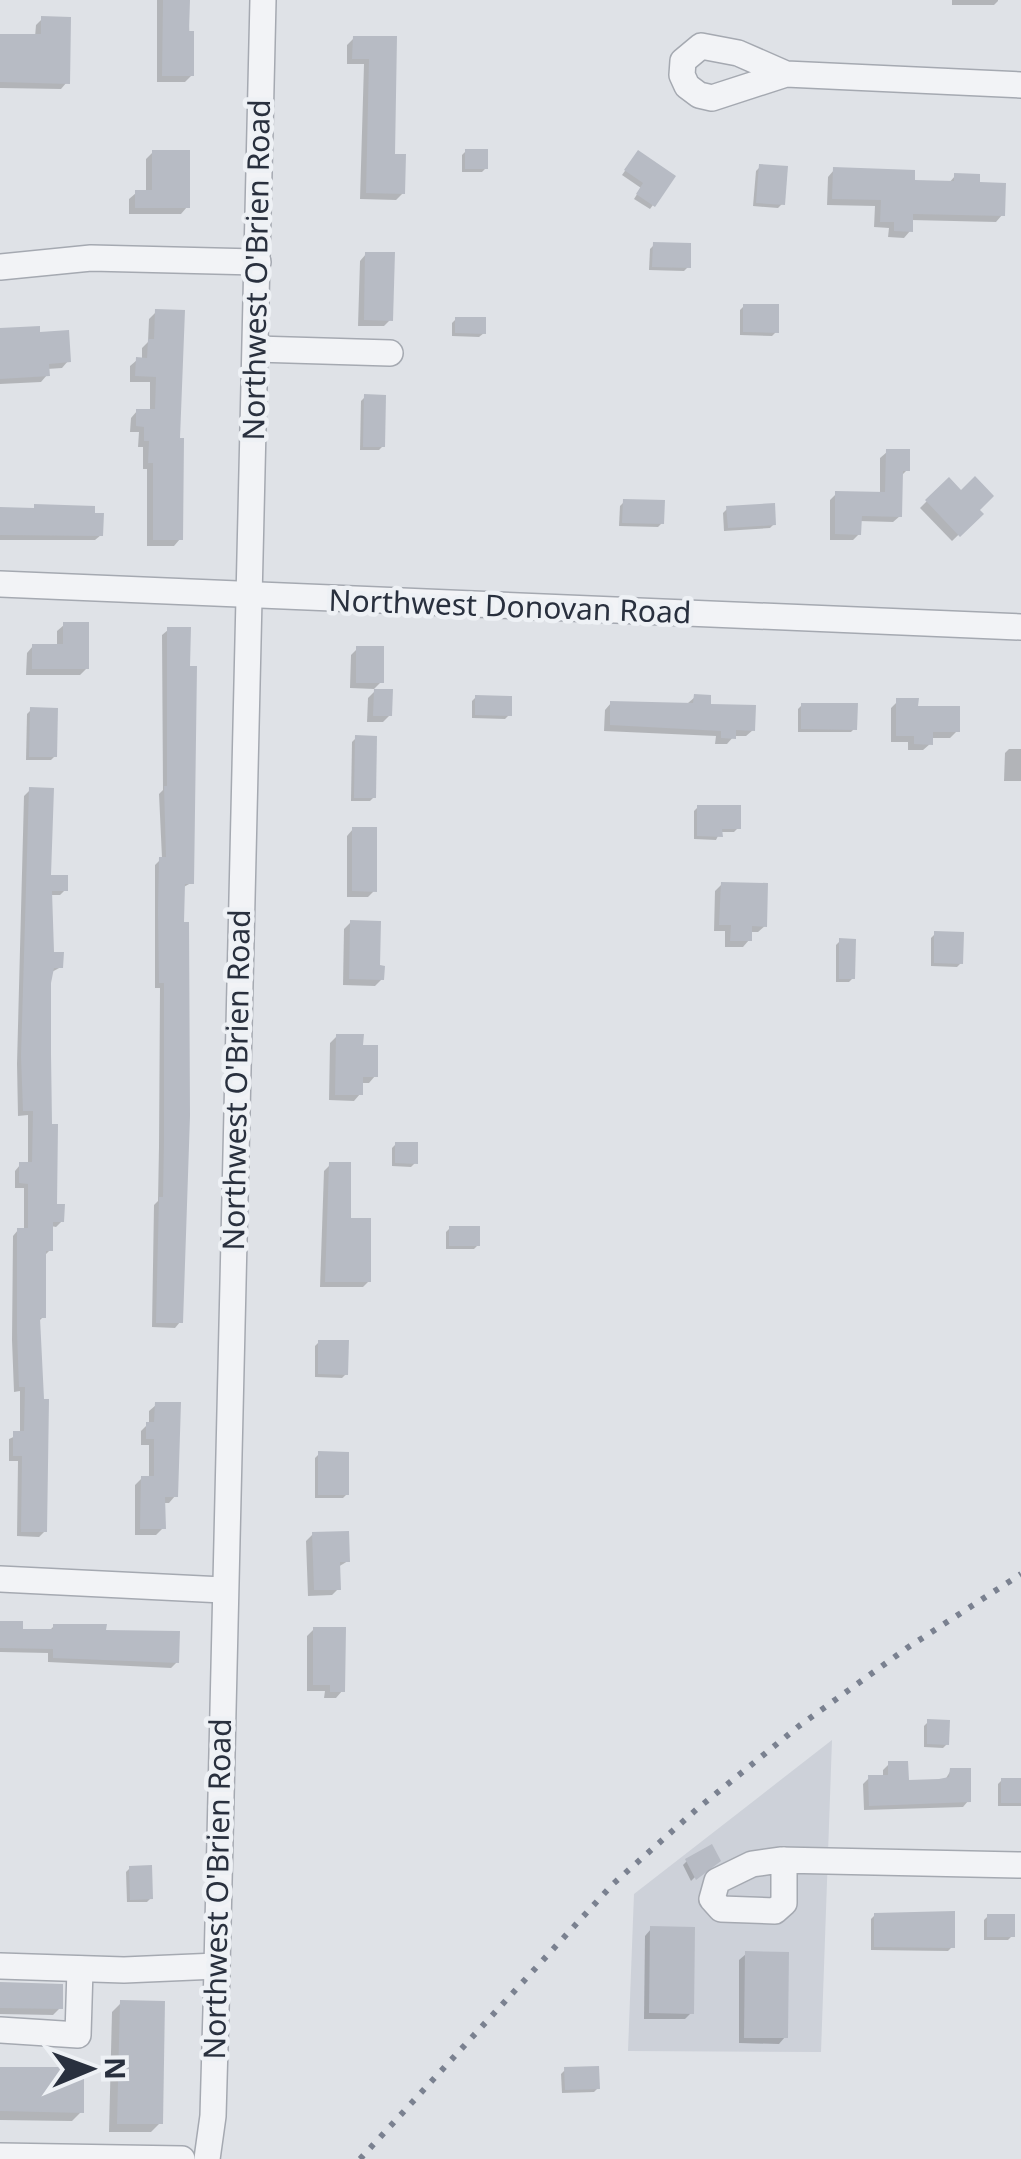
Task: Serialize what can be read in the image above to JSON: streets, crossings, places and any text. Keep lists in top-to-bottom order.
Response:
{
  "streets": {
    "street": ["Northwest O'Brien Road", "Northwest Donovan Road"]
  },
  "crossings": [
    ["Northwest O'Brien Road", "Northwest Donovan Road"]
  ],
  "north": "right"
}
